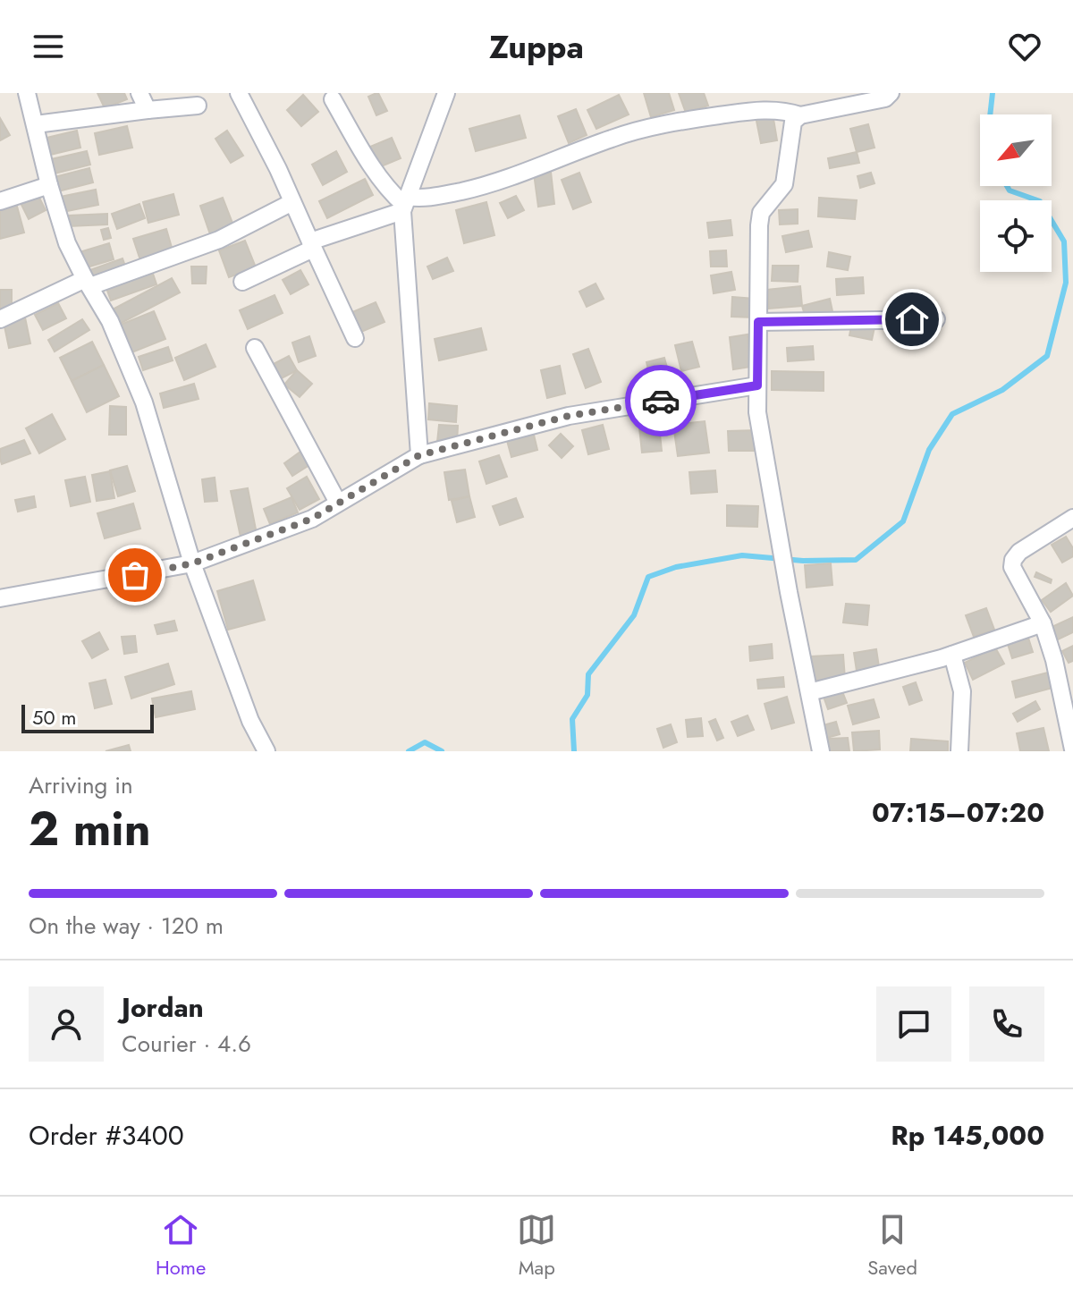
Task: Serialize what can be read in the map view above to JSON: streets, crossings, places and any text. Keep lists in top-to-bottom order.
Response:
{
  "scale_bar": "50 m",
  "north": "bottom left",
  "page": {
    "header": "Zuppa",
    "scale": "50 m",
    "heading": ["2 min", "Arriving in", "07:15–07:20"],
    "panel": [
      "Jordan",
      "Courier · 4.6",
      "Order #3400",
      "Rp 145,000"
    ],
    "bar": "On the way · 120 m",
    "tabs": ["Home", "Map", "Saved"]
  }
}
